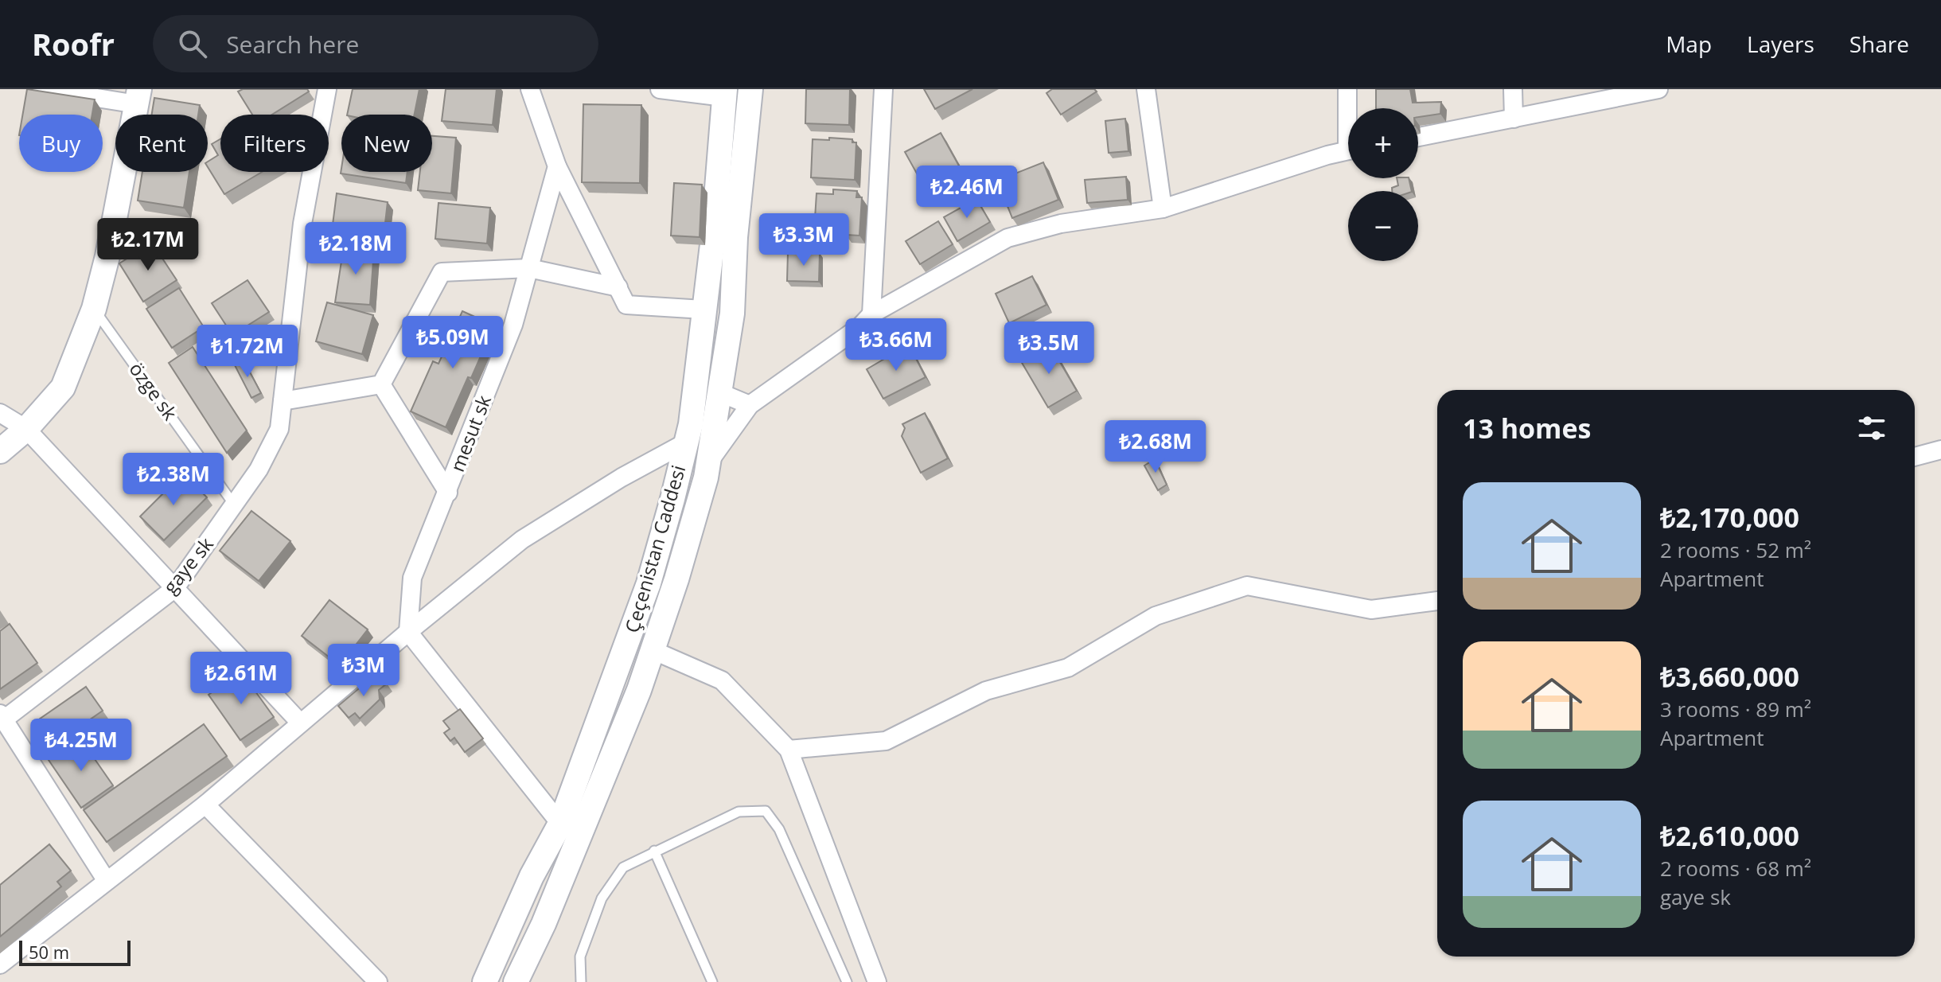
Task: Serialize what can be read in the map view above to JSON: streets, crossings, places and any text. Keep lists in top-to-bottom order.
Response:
{
  "streets": {
    "main road": ["Çeçenistan Caddesi"],
    "street": ["mesut sk", "gaye sk"],
    "lane": ["özge sk"]
  },
  "crossings": [
    ["özge sk", "gaye sk"]
  ],
  "scale_bar": "50 m",
  "page": {
    "header": "Roofr",
    "search": "Search here",
    "nav": ["Map", "Layers", "Share"],
    "map_buttons": ["+", "−"],
    "chip": [
      "Buy",
      "Rent",
      "Filters",
      "New"
    ],
    "price": [
      "₺2.46M",
      "₺3.3M",
      "₺2.17M",
      "₺2.18M",
      "₺5.09M",
      "₺3.66M",
      "₺3.5M",
      "₺1.72M",
      "₺2.68M",
      "₺2.38M",
      "₺3M",
      "₺2.61M",
      "₺4.25M"
    ],
    "heading": "13 homes",
    "list": [
      {
        "name": "₺2,170,000",
        "note": "2 rooms · 52 m² · Apartment"
      },
      {
        "name": "₺3,660,000",
        "note": "3 rooms · 89 m² · Apartment"
      },
      {
        "name": "₺2,610,000",
        "note": "2 rooms · 68 m² · gaye sk"
      }
    ],
    "scale": "50 m"
  }
}
